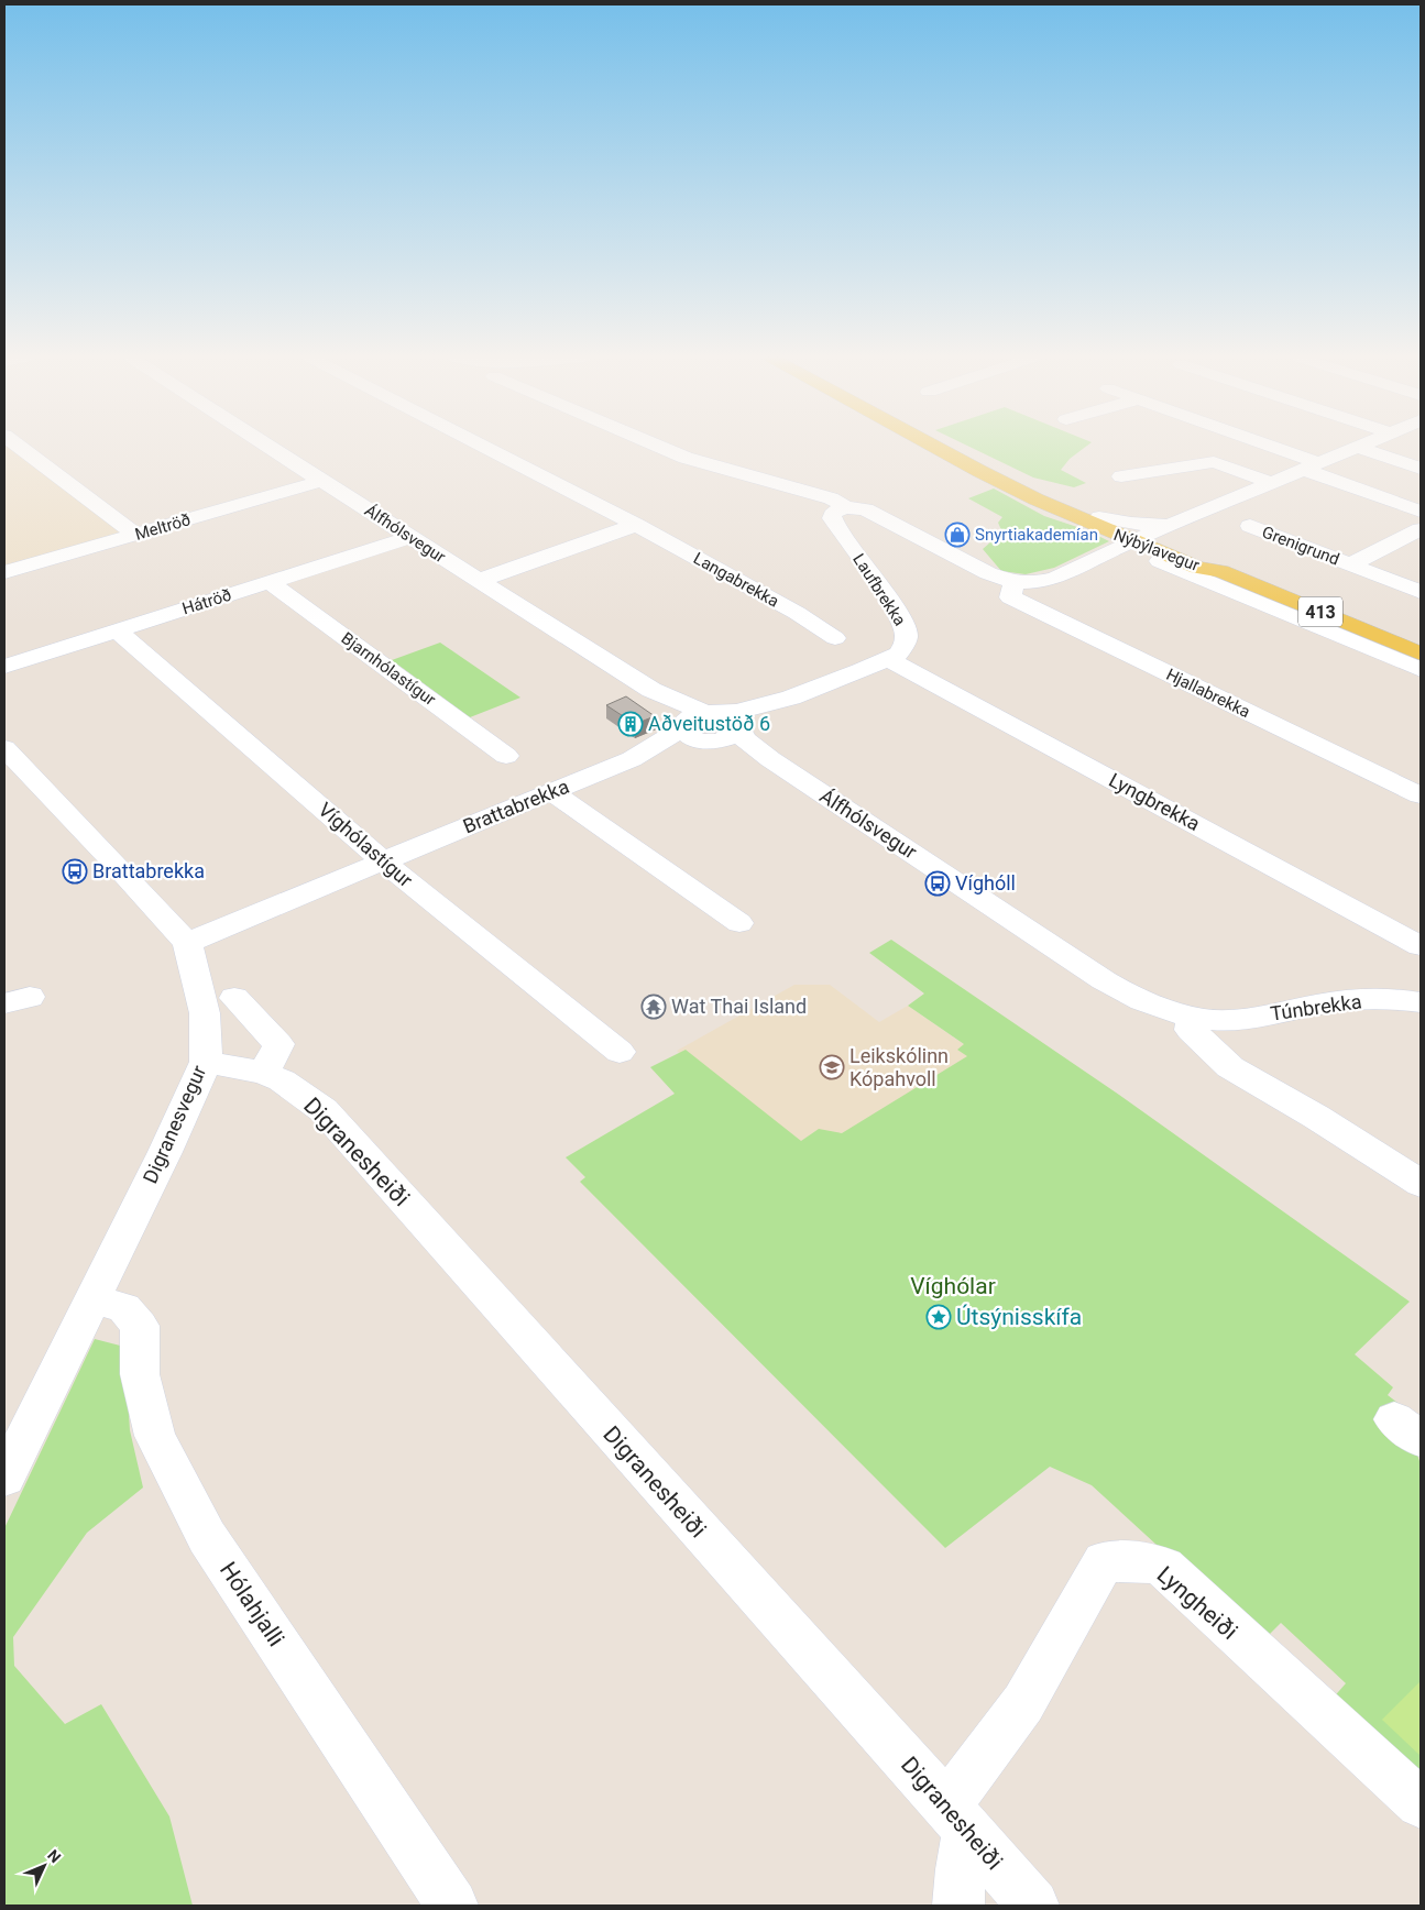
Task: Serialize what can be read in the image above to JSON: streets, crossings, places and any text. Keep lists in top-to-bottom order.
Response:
{
  "streets": {
    "main road": ["Nýbýlavegur", "413"],
    "street": [
      "Meltröð",
      "Álfhólsvegur",
      "Grenigrund",
      "Langabrekka",
      "Laufbrekka",
      "Hátröð",
      "Bjarnhólastígur",
      "Hjallabrekka",
      "Lyngbrekka",
      "Brattabrekka",
      "Víghólastígur",
      "Túnbrekka",
      "Digranesvegur",
      "Digranesheiði",
      "Lyngheiði",
      "Hólahjalli"
    ]
  },
  "crossings": [
    ["Meltröð", "Álfhólsvegur"],
    ["Álfhólsvegur", "Hátröð"],
    ["Álfhólsvegur", "Brattabrekka"],
    ["Álfhólsvegur", "Túnbrekka"],
    ["Laufbrekka", "Lyngbrekka"],
    ["Laufbrekka", "Brattabrekka"],
    ["Hátröð", "Bjarnhólastígur"],
    ["Hátröð", "Víghólastígur"],
    ["Lyngbrekka", "Brattabrekka"],
    ["Brattabrekka", "Víghólastígur"],
    ["Brattabrekka", "Digranesvegur"],
    ["Digranesvegur", "Digranesheiði"],
    ["Digranesvegur", "Hólahjalli"],
    ["Digranesheiði", "Lyngheiði"]
  ],
  "parks": ["Víghólar"],
  "places": {
    "shop": ["Snyrtiakademían"],
    "building": ["Aðveitustöð 6"],
    "bus stop": ["Brattabrekka", "Víghóll"],
    "temple": ["Wat Thai Island"],
    "school or university": ["Leikskólinn Kópahvoll"],
    "place": ["Útsýnisskífa"]
  },
  "north": "top right"
}
